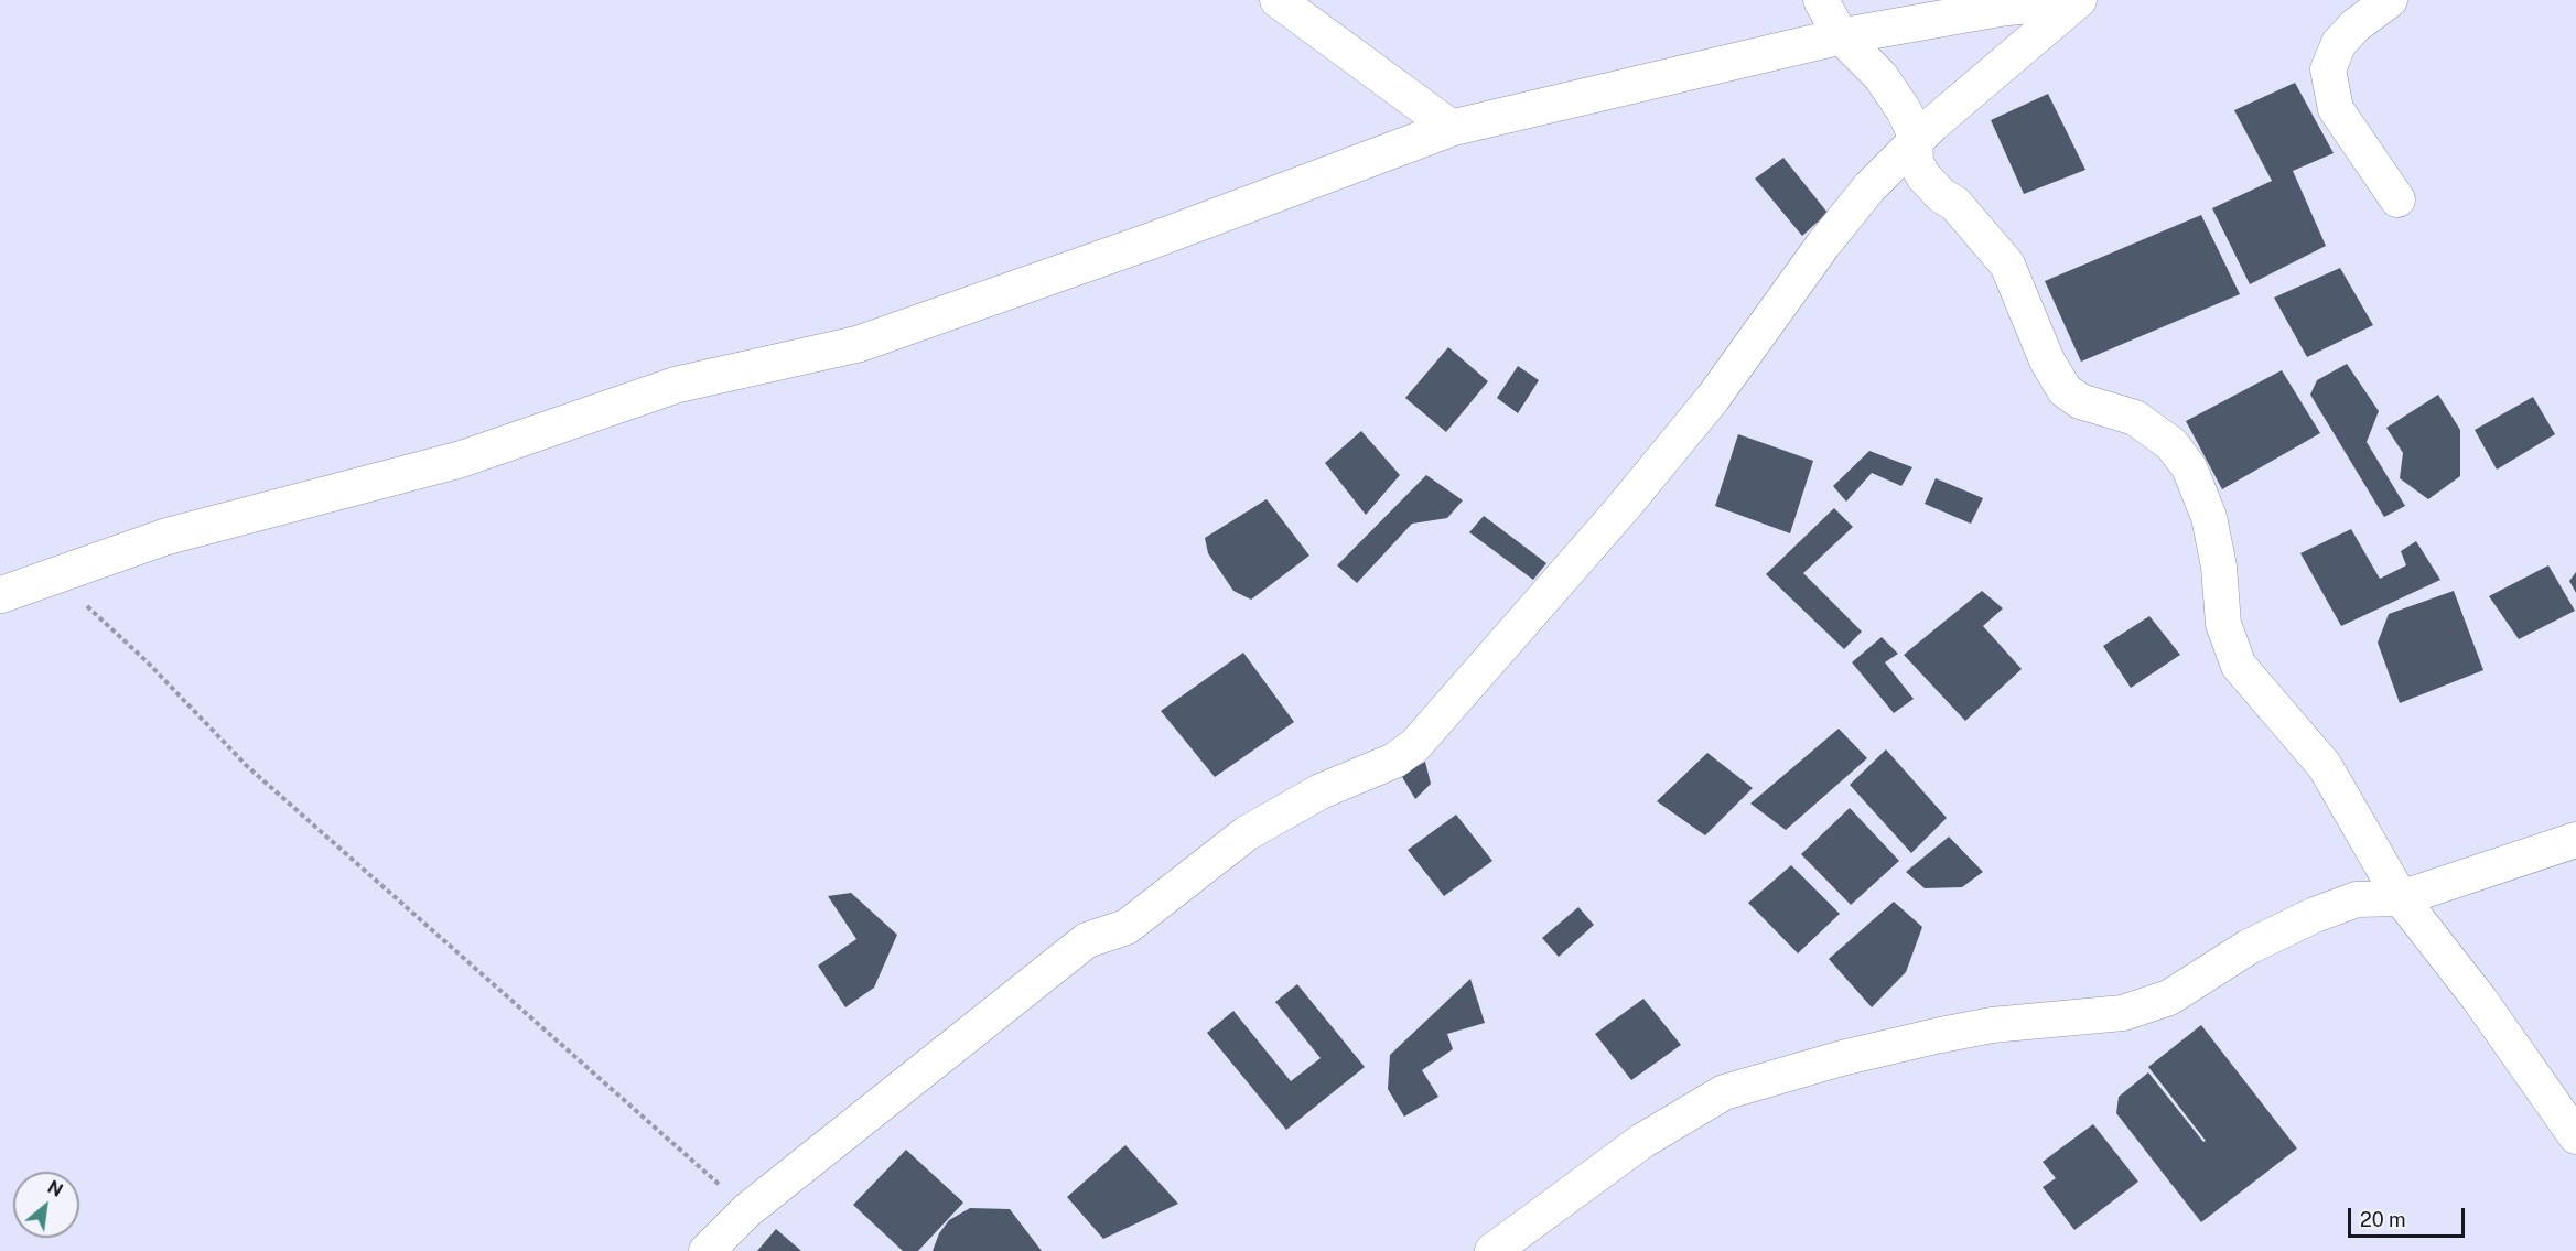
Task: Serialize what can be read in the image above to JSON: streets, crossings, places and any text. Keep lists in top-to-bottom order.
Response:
{
  "scale_bar": "20 m",
  "north": "top right"
}
